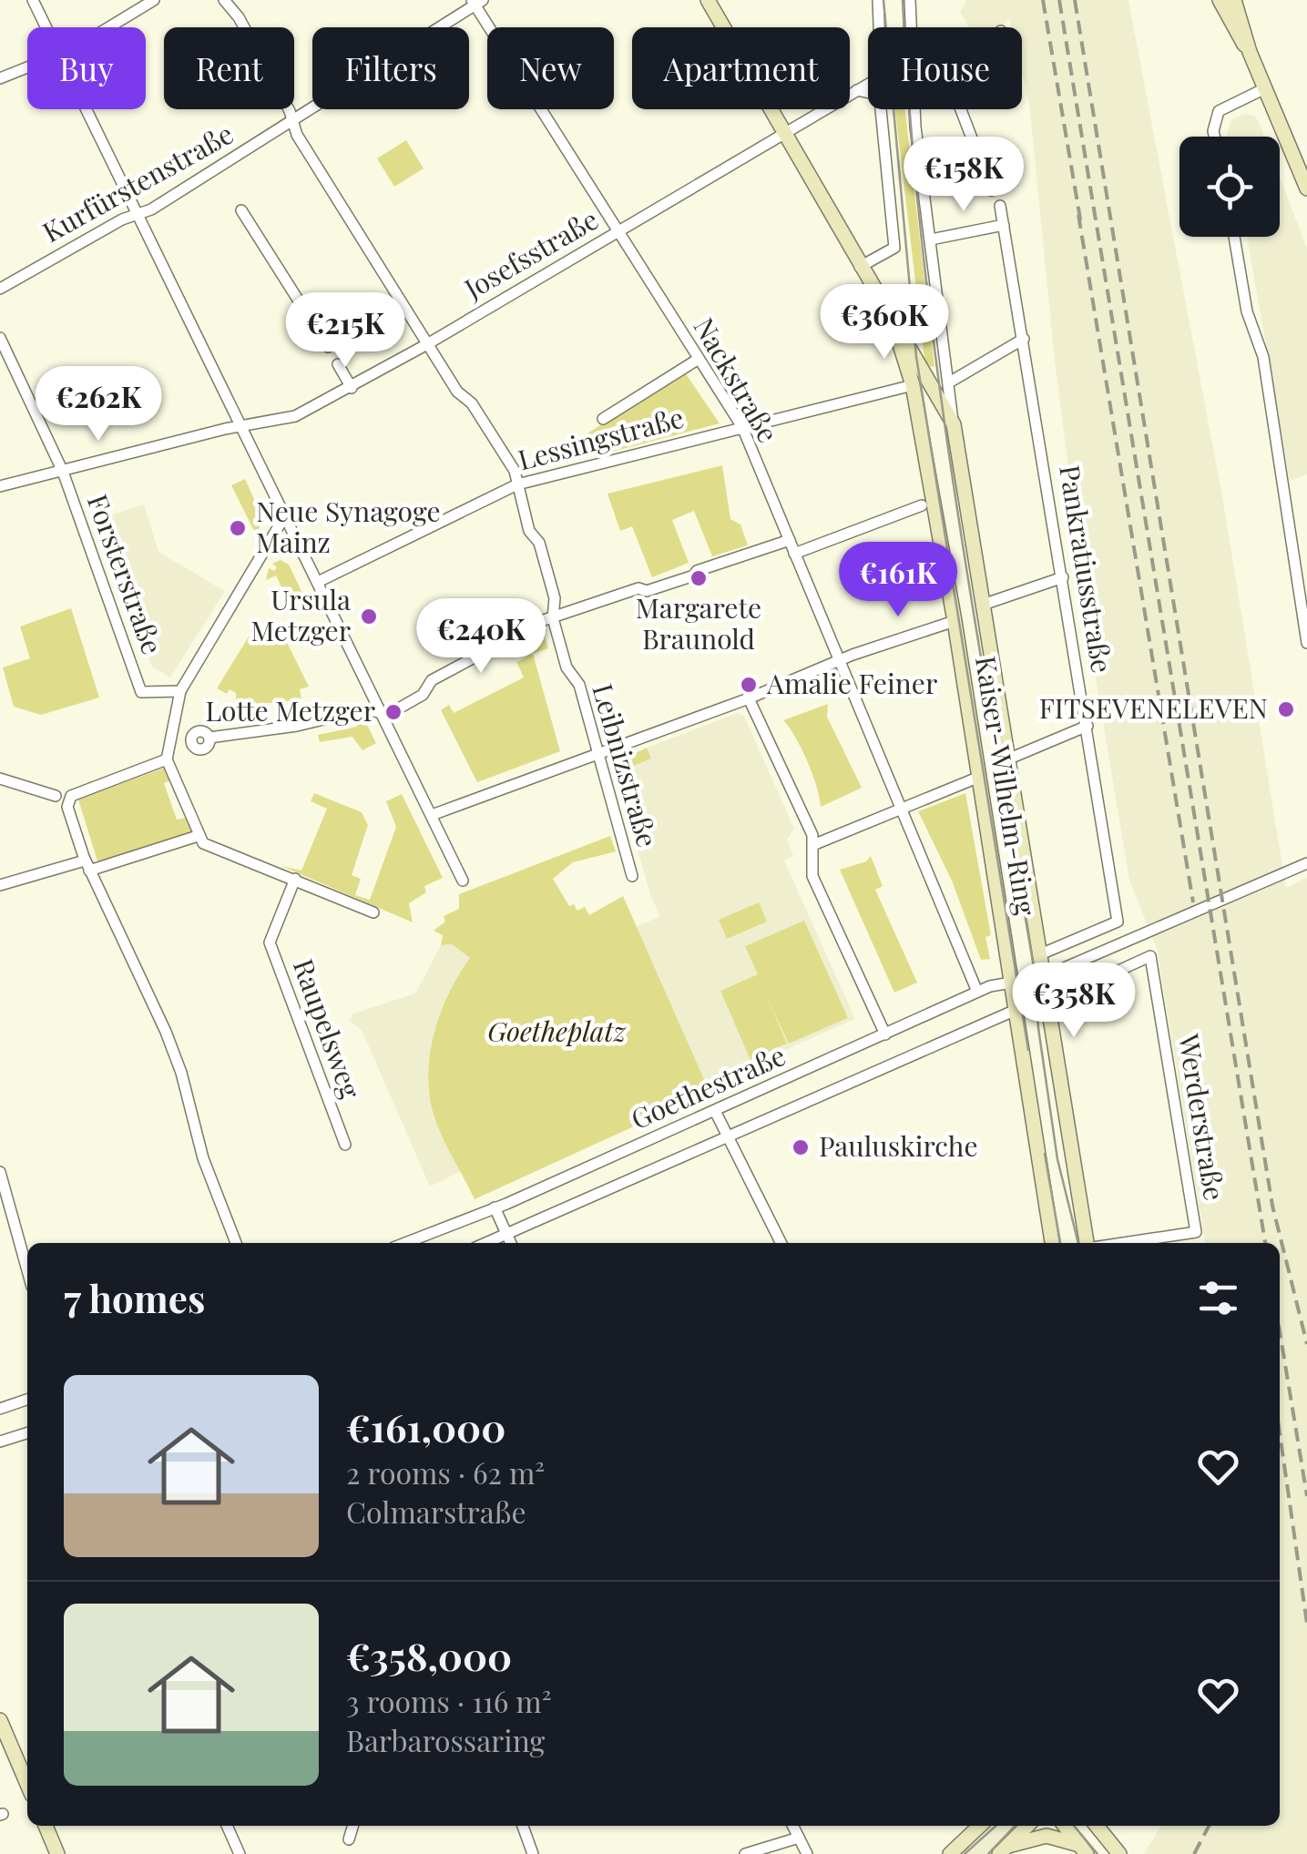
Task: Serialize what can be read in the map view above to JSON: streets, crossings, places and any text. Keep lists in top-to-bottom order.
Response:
{
  "streets": {
    "street": [
      "Kurfürstenstraße",
      "Josefsstraße",
      "Nackstraße",
      "Lessingstraße",
      "Pankratiusstraße",
      "Forsterstraße",
      "Leibnizstraße",
      "Kaiser-Wilhelm-Ring",
      "Raupelsweg",
      "Goethestraße",
      "Werderstraße"
    ]
  },
  "crossings": [
    ["Kurfürstenstraße", "Nackstraße"],
    ["Kurfürstenstraße", "Leibnizstraße"],
    ["Josefsstraße", "Nackstraße"],
    ["Josefsstraße", "Forsterstraße"],
    ["Josefsstraße", "Leibnizstraße"],
    ["Nackstraße", "Lessingstraße"],
    ["Nackstraße", "Goethestraße"],
    ["Lessingstraße", "Leibnizstraße"],
    ["Lessingstraße", "Kaiser-Wilhelm-Ring"],
    ["Pankratiusstraße", "Kaiser-Wilhelm-Ring"],
    ["Kaiser-Wilhelm-Ring", "Goethestraße"],
    ["Kaiser-Wilhelm-Ring", "Werderstraße"]
  ],
  "parks": ["Goetheplatz"],
  "places": [
    "Neue Synagoge Mainz",
    "Margarete Braunold",
    "Ursula Metzger",
    "Amalie Feiner",
    "FITSEVENELEVEN",
    "Lotte Metzger",
    "Pauluskirche"
  ],
  "page": {
    "chip": [
      "Buy",
      "Rent",
      "Filters",
      "New",
      "Apartment",
      "House"
    ],
    "price": [
      "€158K",
      "€360K",
      "€215K",
      "€262K",
      "€161K",
      "€240K",
      "€358K"
    ],
    "heading": "7 homes",
    "list": [
      {
        "name": "€161,000",
        "note": "2 rooms · 62 m² · Colmarstraße"
      },
      {
        "name": "€358,000",
        "note": "3 rooms · 116 m² · Barbarossaring"
      }
    ]
  }
}
